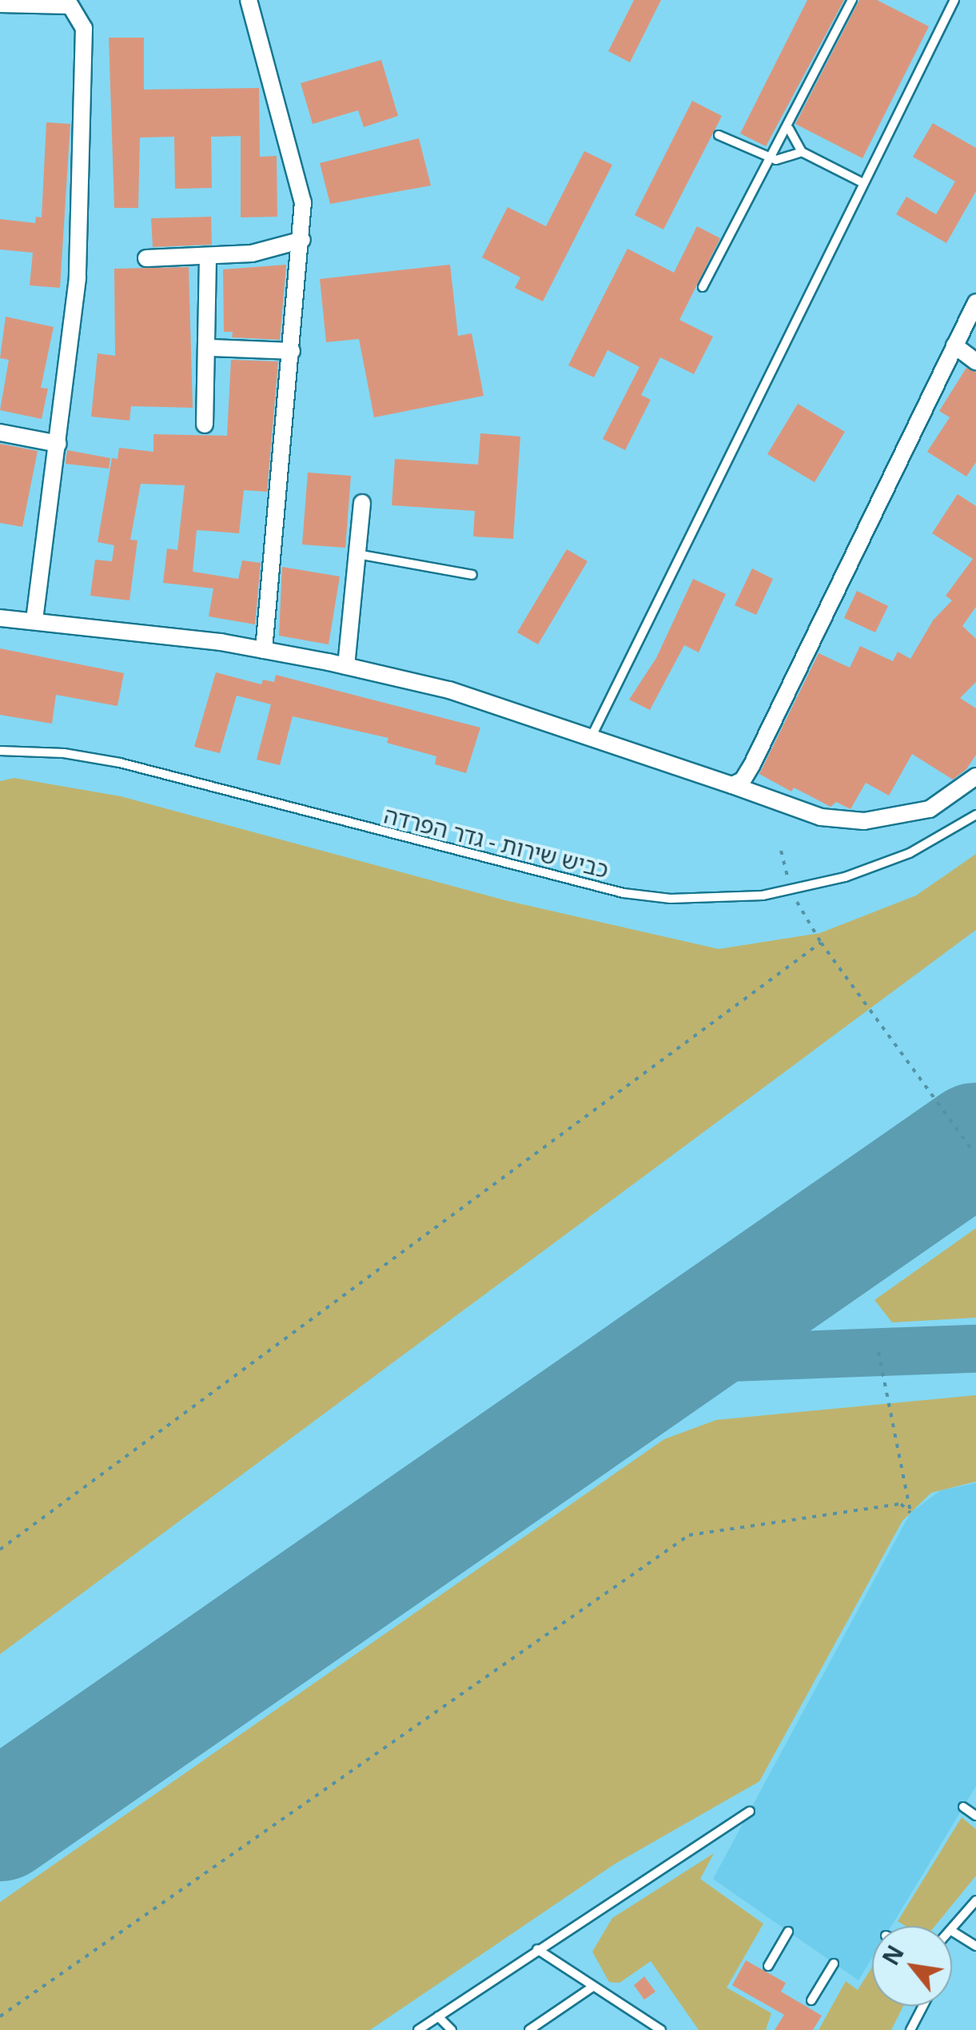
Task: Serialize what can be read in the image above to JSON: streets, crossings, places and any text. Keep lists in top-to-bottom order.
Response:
{
  "streets": {
    "lane": ["כביש שירות - גדר הפרדה"]
  },
  "north": "top left"
}
